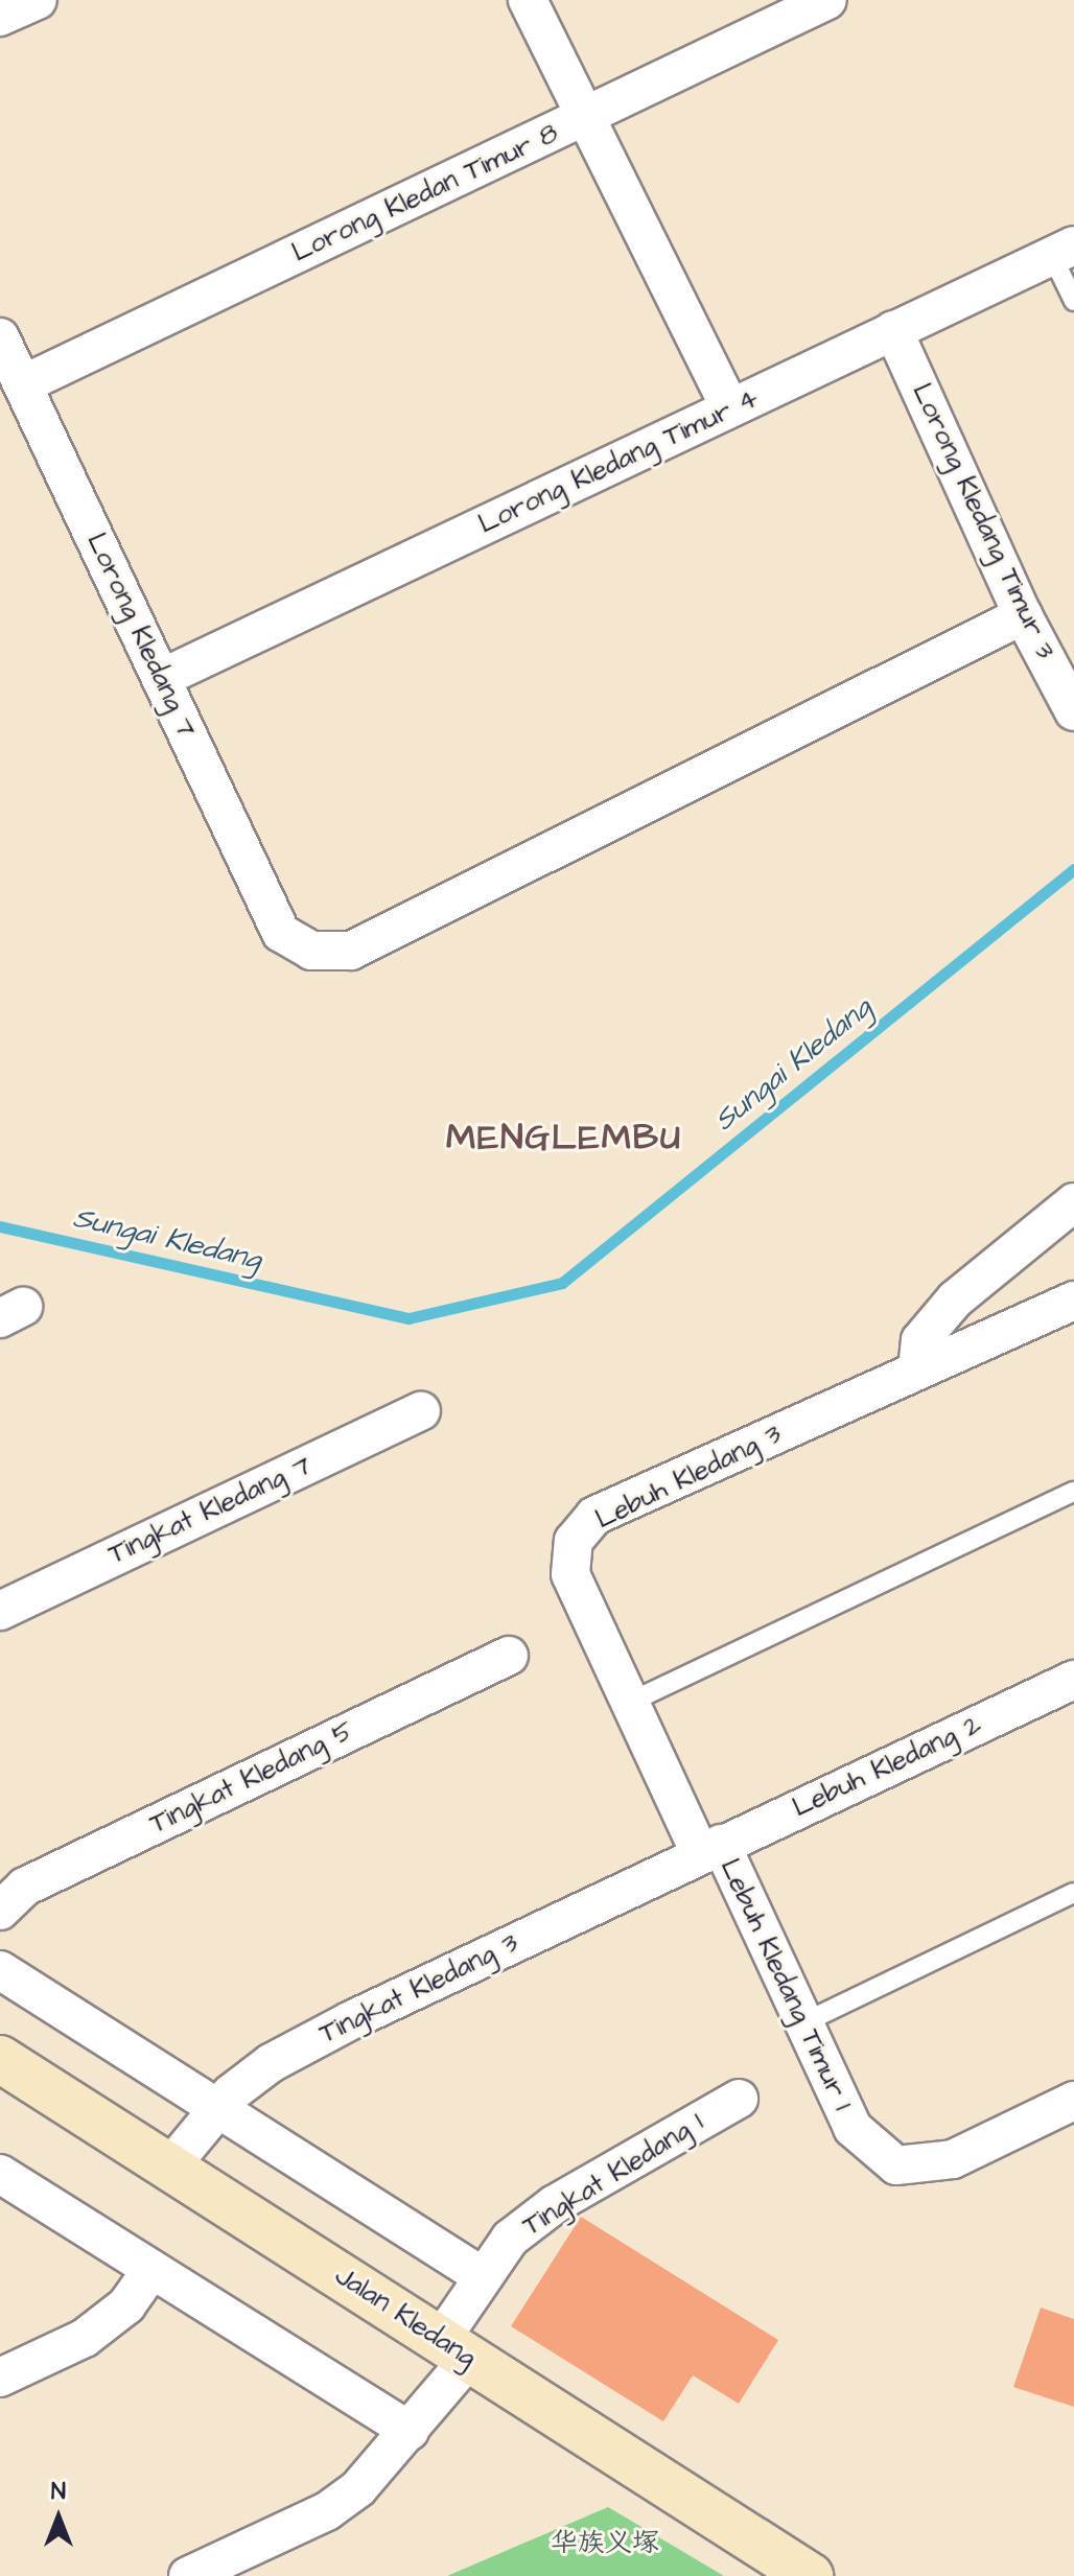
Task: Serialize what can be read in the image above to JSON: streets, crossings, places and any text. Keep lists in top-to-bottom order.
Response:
{
  "streets": {
    "main road": ["Jalan Kledang"],
    "street": [
      "Lorong Kledan Timur 8",
      "Lorong Kledang Timur 4",
      "Lorong Kledang Timur 3",
      "Lorong Kledang 7",
      "Lebuh Kledang 3",
      "Tingkat Kledang 7",
      "Lebuh Kledang 2",
      "Tingkat Kledang 5",
      "Lebuh Kledang Timur 1",
      "Tingkat Kledang 3",
      "Tingkat Kledang 1"
    ]
  },
  "crossings": [
    ["Lorong Kledan Timur 8", "Lorong Kledang 7"],
    ["Lorong Kledang Timur 4", "Lorong Kledang Timur 3"],
    ["Lorong Kledang Timur 4", "Lorong Kledang 7"],
    ["Lorong Kledang Timur 3", "Lorong Kledang 7"],
    ["Lebuh Kledang 3", "Lebuh Kledang 2"],
    ["Lebuh Kledang 3", "Lebuh Kledang Timur 1"],
    ["Lebuh Kledang 3", "Tingkat Kledang 3"],
    ["Lebuh Kledang 2", "Lebuh Kledang Timur 1"],
    ["Lebuh Kledang 2", "Tingkat Kledang 3"],
    ["Lebuh Kledang Timur 1", "Tingkat Kledang 3"],
    ["Tingkat Kledang 3", "Jalan Kledang"],
    ["Tingkat Kledang 1", "Jalan Kledang"]
  ],
  "districts": ["MENGLEMBU"],
  "water": ["Sungai Kledang"],
  "parks": ["华族义塚"],
  "north": "top"
}
